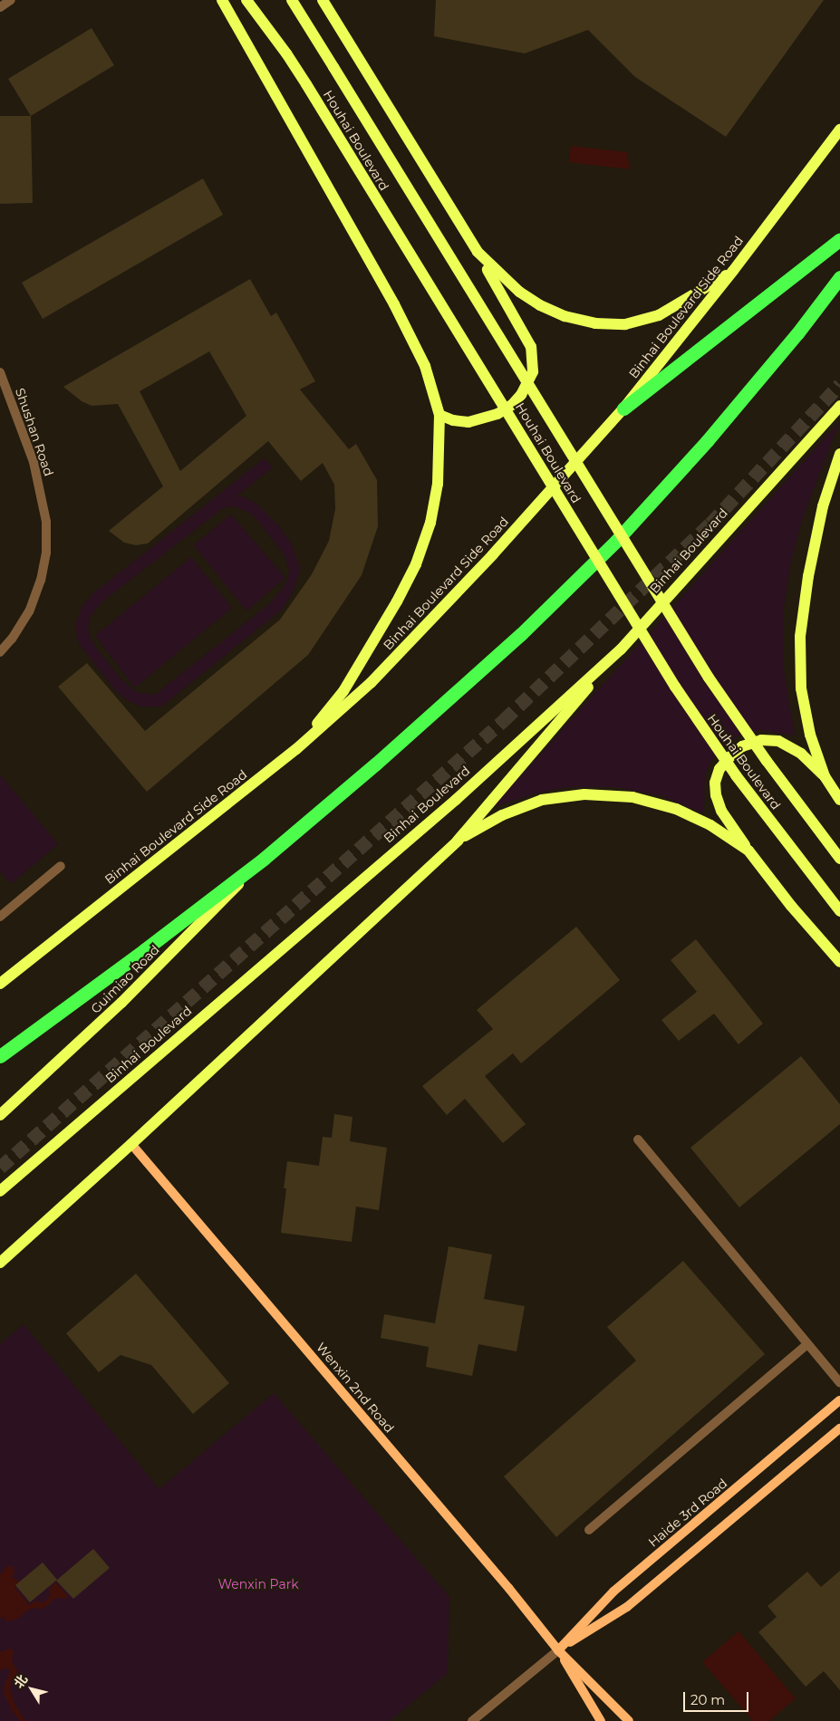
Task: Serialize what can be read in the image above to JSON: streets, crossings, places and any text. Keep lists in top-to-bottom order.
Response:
{
  "streets": {
    "main road": [
      "Houhai Boulevard",
      "Binhai Boulevard Side Road",
      "Binhai Boulevard",
      "Guimiao Road"
    ],
    "street": ["Shushan Road", "Wenxin 2nd Road", "Haide 3rd Road"]
  },
  "crossings": [
    ["Wenxin 2nd Road", "Haide 3rd Road"]
  ],
  "parks": ["Wenxin Park"],
  "scale_bar": "20 m",
  "north": "top left"
}
